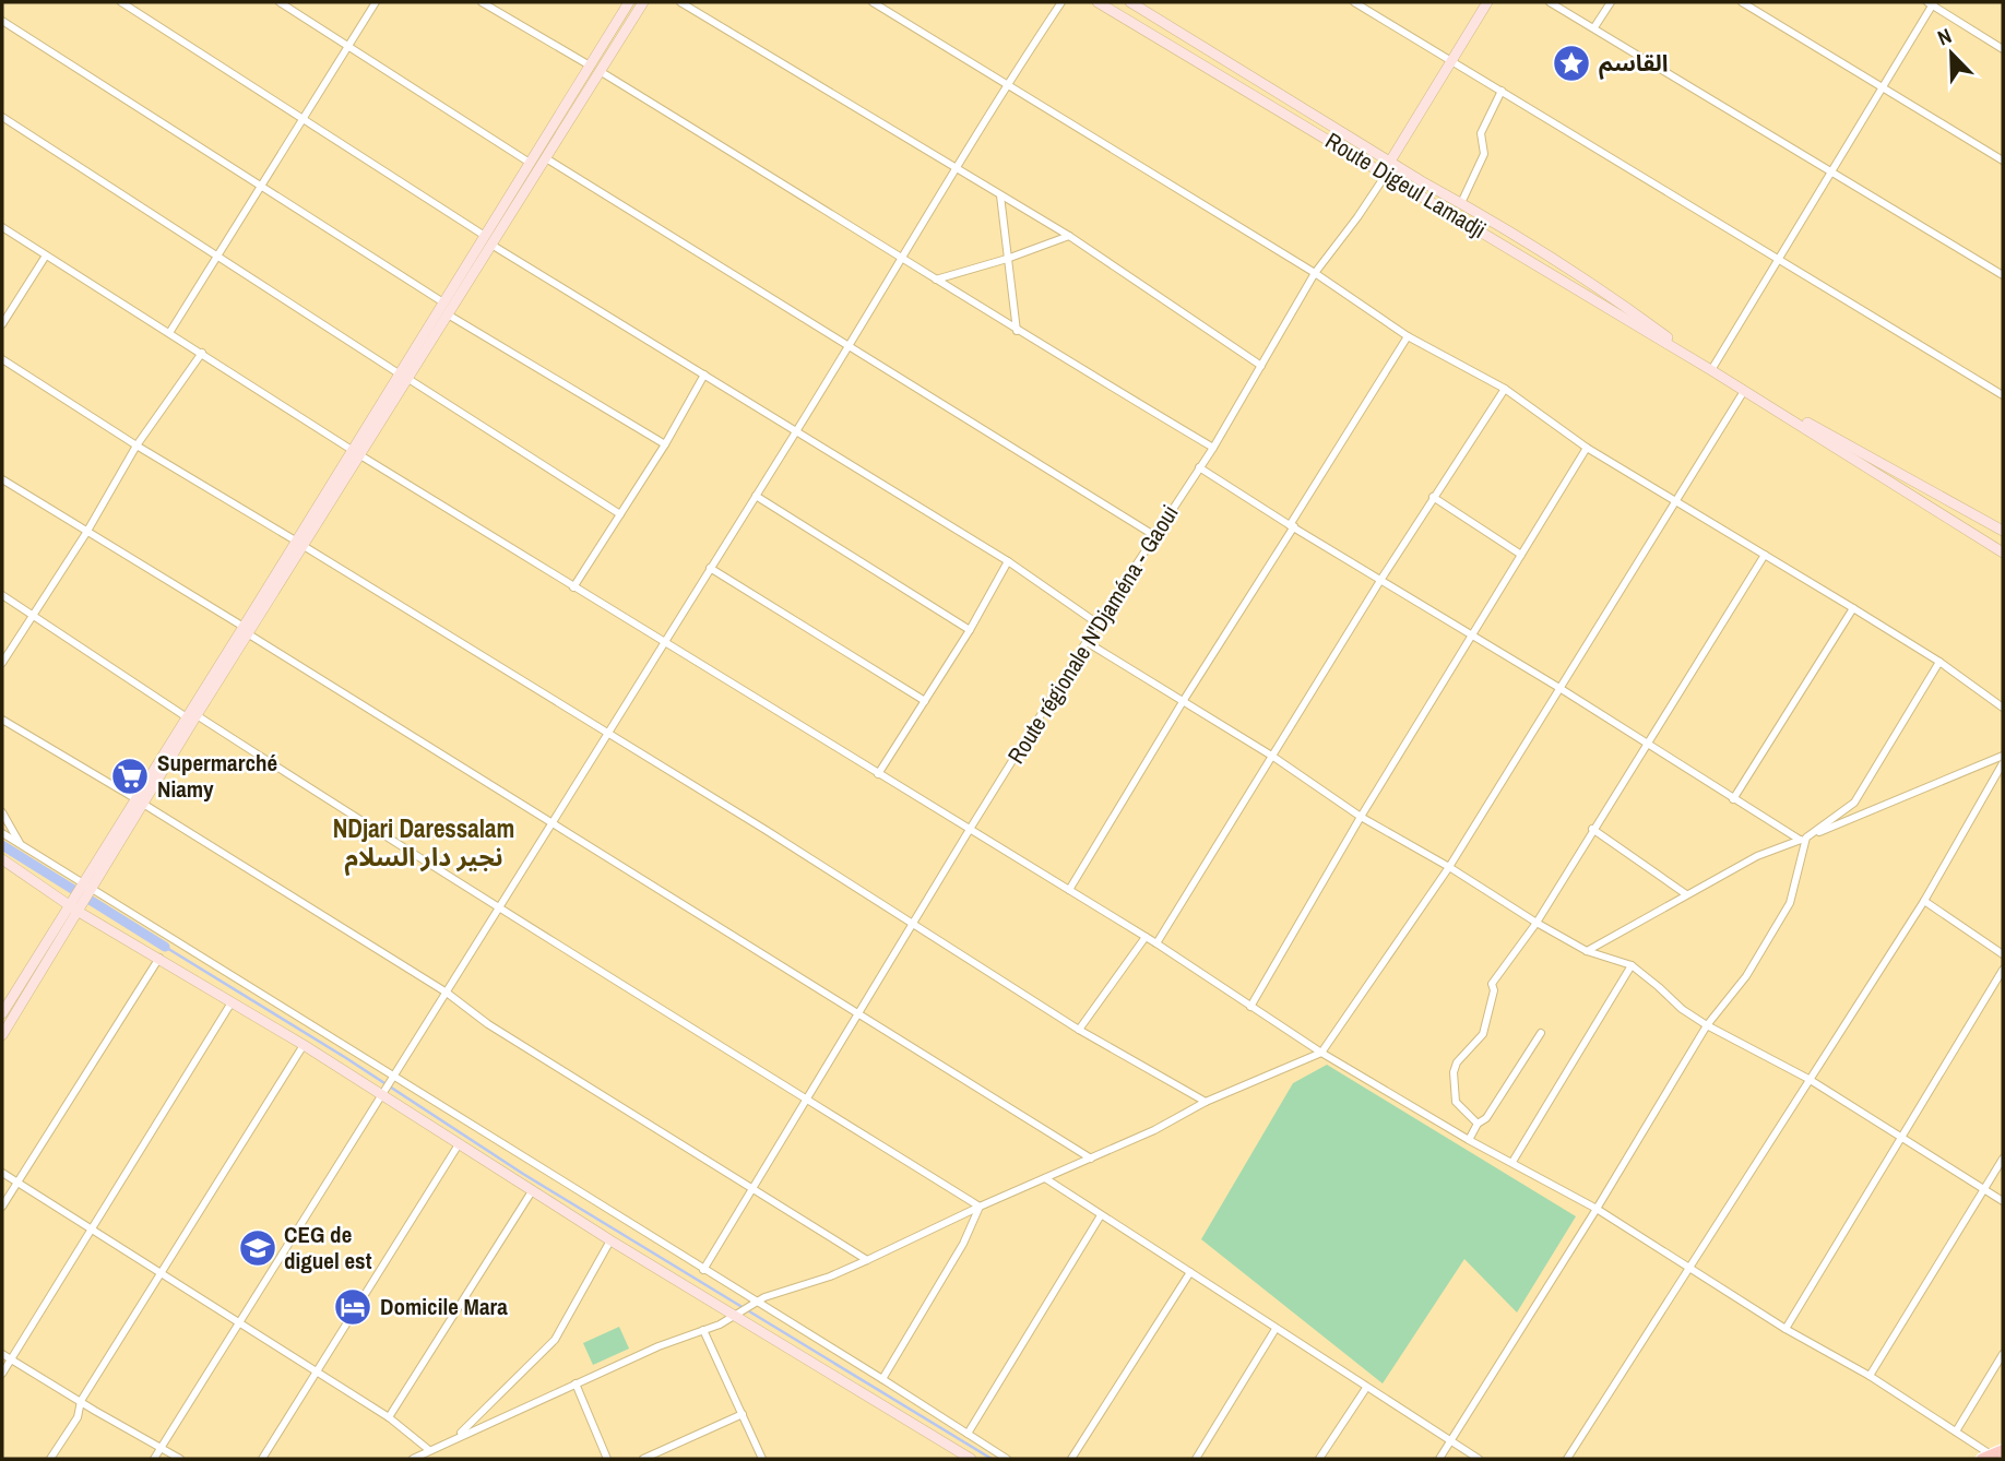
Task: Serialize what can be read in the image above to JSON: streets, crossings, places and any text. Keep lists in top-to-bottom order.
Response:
{
  "streets": {
    "street": ["Route Digeul Lamadji", "Route régionale N'Djaména - Gaoui"]
  },
  "crossings": [
    ["Route Digeul Lamadji", "Route régionale N'Djaména - Gaoui"]
  ],
  "districts": ["NDjari Daressalam نجير دار السلام"],
  "places": {
    "place": ["القاسم"],
    "supermarket": ["Supermarché Niamy"],
    "school or university": ["CEG de diguel est"],
    "hotel": ["Domicile Mara"]
  },
  "north": "top left"
}
